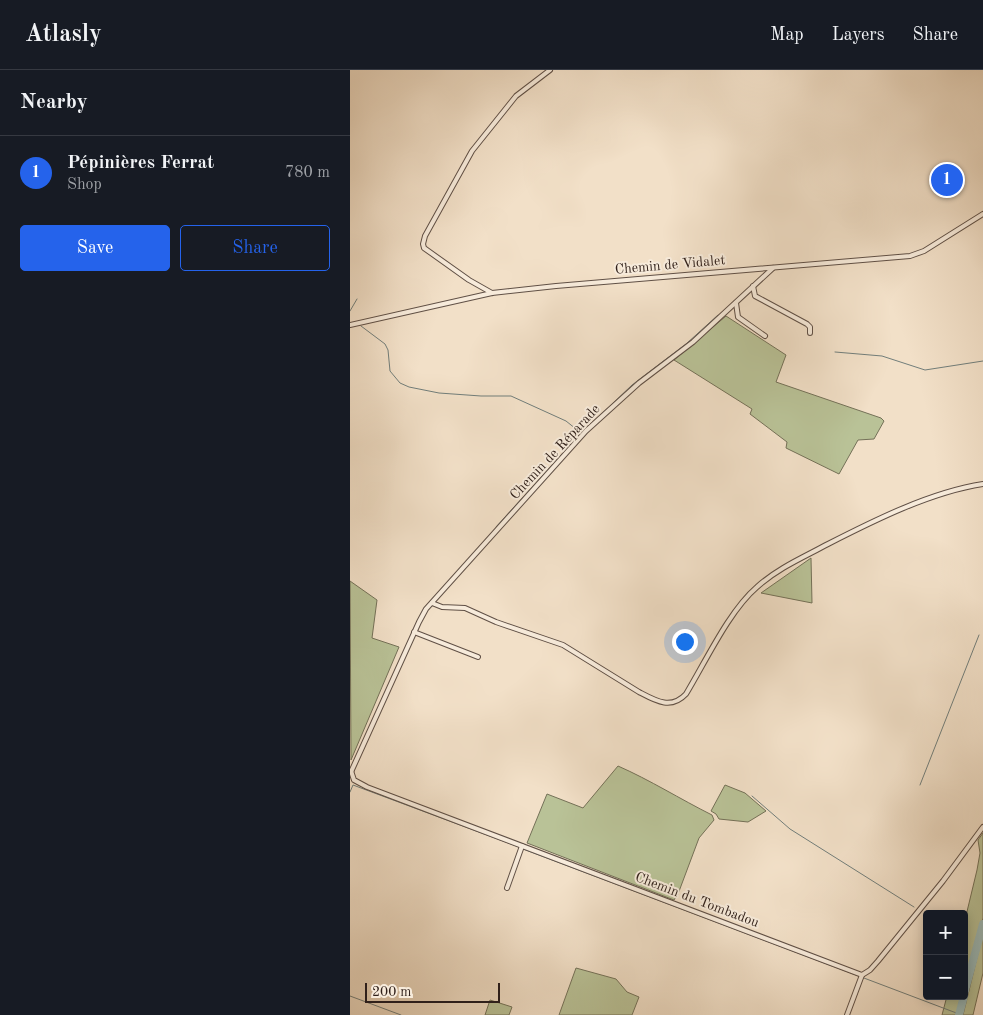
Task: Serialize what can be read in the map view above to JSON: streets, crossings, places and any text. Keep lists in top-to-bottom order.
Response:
{
  "streets": {
    "street": ["Chemin de Vidalet", "Chemin de Réparade", "Chemin du Tombadou"]
  },
  "crossings": [
    ["Chemin de Vidalet", "Chemin de Réparade"],
    ["Chemin de Réparade", "Chemin du Tombadou"]
  ],
  "scale_bar": "200 m",
  "page": {
    "header": "Atlasly",
    "nav": ["Map", "Layers", "Share"],
    "heading": "Nearby",
    "list": [
      {
        "mark": "1",
        "name": "Pépinières Ferrat",
        "note": "Shop",
        "value": "780 m"
      }
    ],
    "pins": "1",
    "buttons": ["Save", "Share"],
    "map_buttons": ["+", "−"],
    "scale": "200 m"
  }
}
